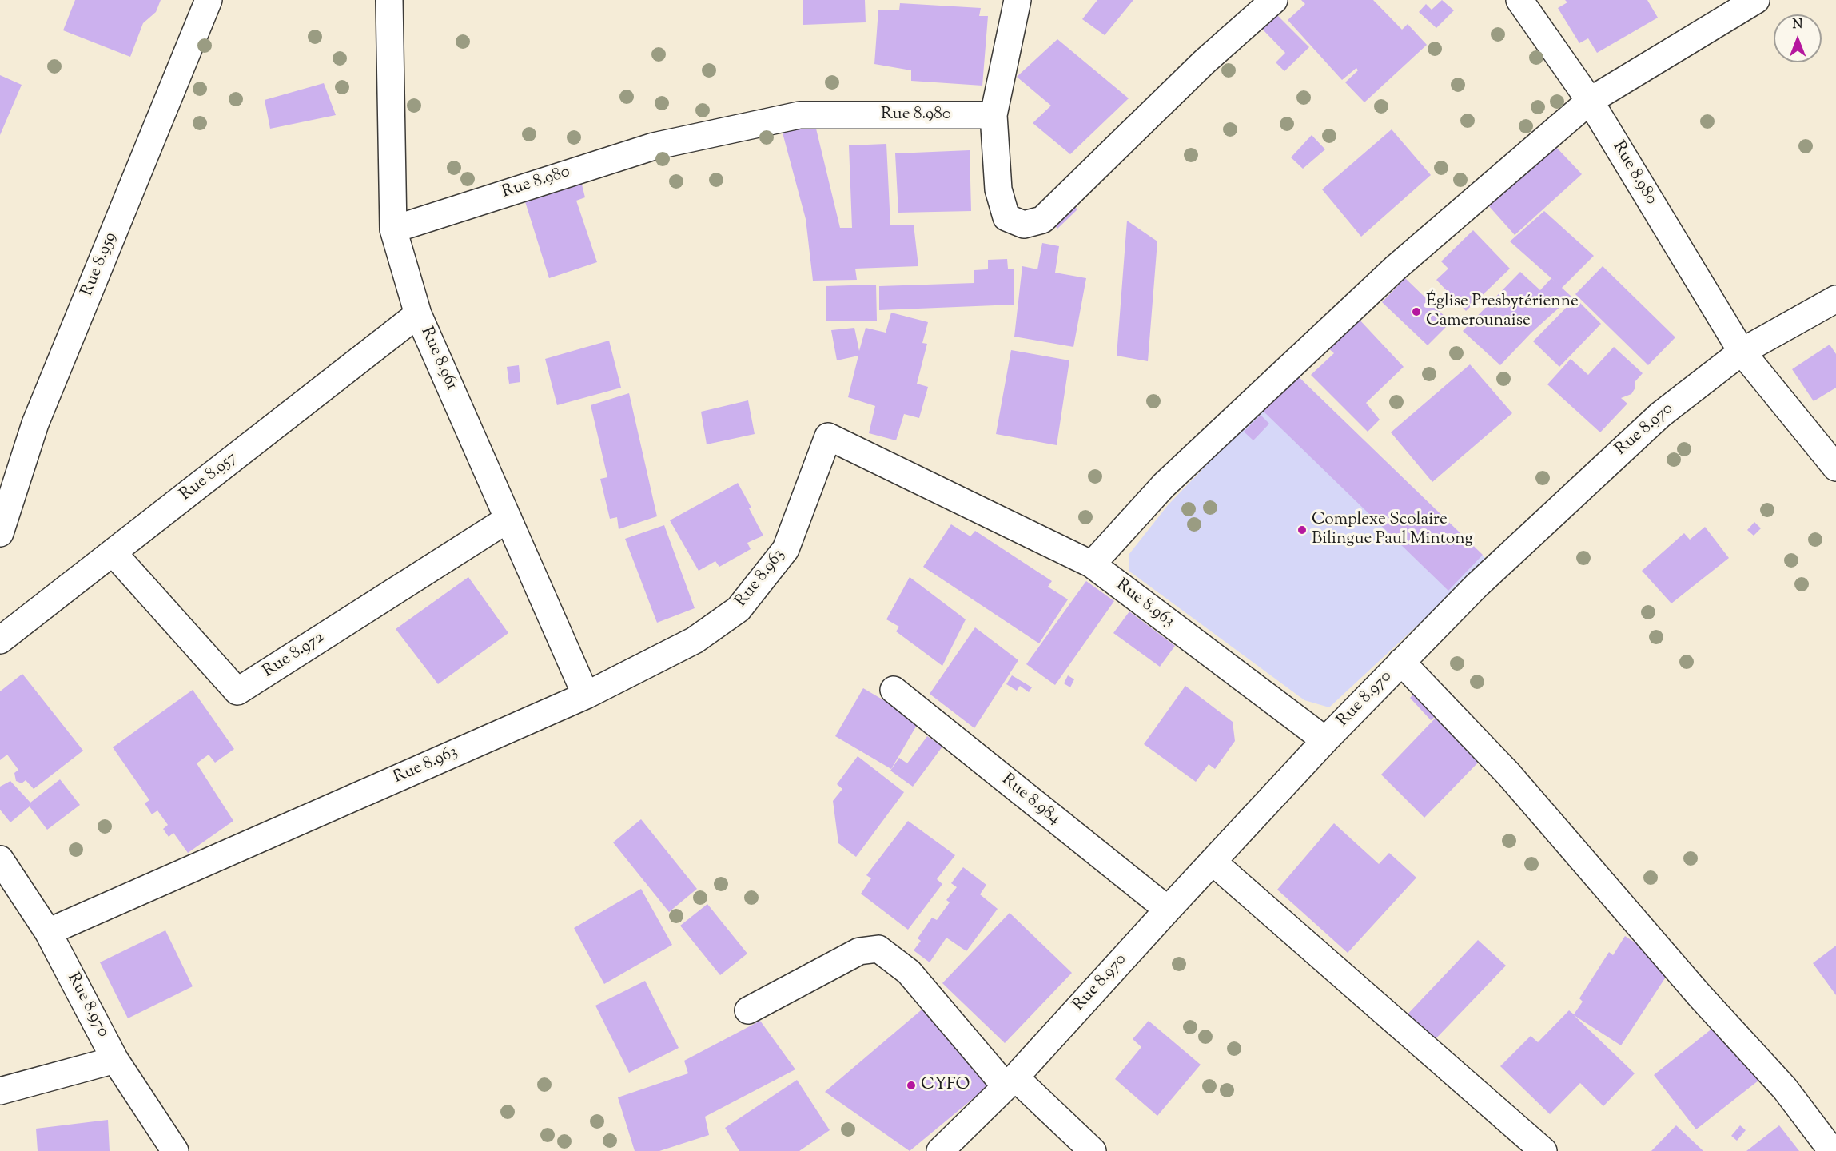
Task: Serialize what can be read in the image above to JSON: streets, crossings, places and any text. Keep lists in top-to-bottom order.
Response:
{
  "streets": {
    "street": [
      "Rue 8.980",
      "Rue 8.959",
      "Rue 8.961",
      "Rue 8.970",
      "Rue 8.957",
      "Rue 8.963",
      "Rue 8.972",
      "Rue 8.984"
    ]
  },
  "crossings": [
    ["Rue 8.980", "Rue 8.961"],
    ["Rue 8.980", "Rue 8.970"],
    ["Rue 8.961", "Rue 8.957"],
    ["Rue 8.961", "Rue 8.963"],
    ["Rue 8.961", "Rue 8.972"],
    ["Rue 8.970", "Rue 8.963"],
    ["Rue 8.970", "Rue 8.984"],
    ["Rue 8.957", "Rue 8.972"]
  ],
  "places": ["Église Presbytérienne Camerounaise", "Complexe Scolaire Bilingue Paul Mintong", "CYFO"],
  "north": "top"
}
